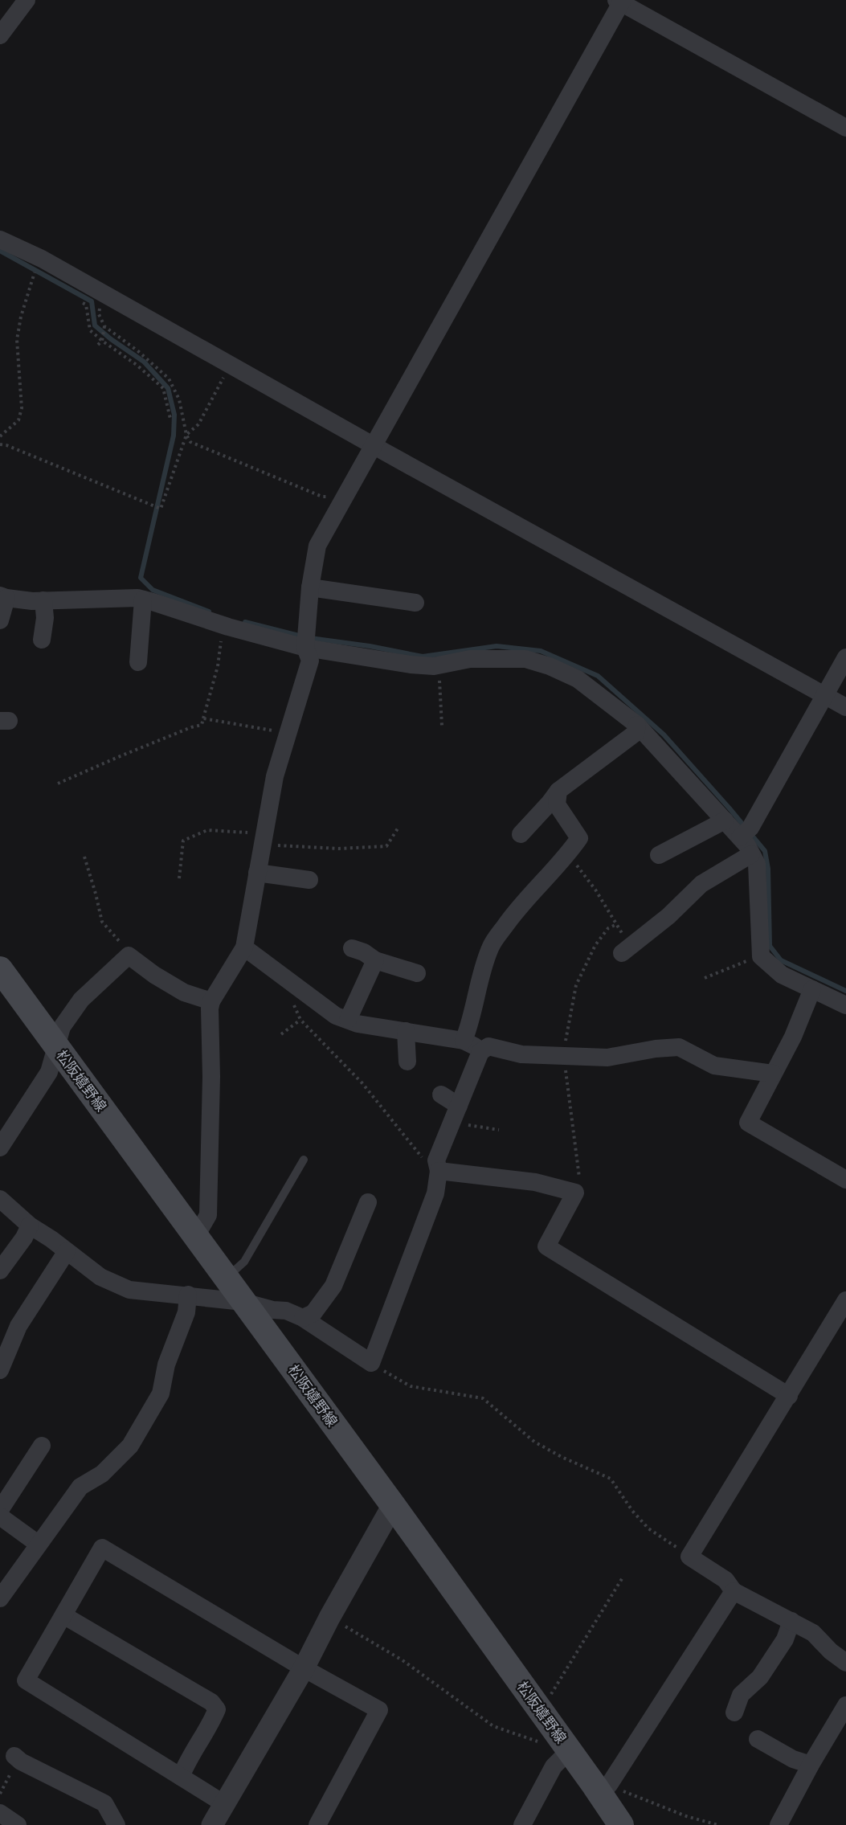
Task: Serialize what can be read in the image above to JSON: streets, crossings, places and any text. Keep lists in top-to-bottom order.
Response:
{
  "streets": {
    "main road": ["松阪嬉野線"]
  }
}
